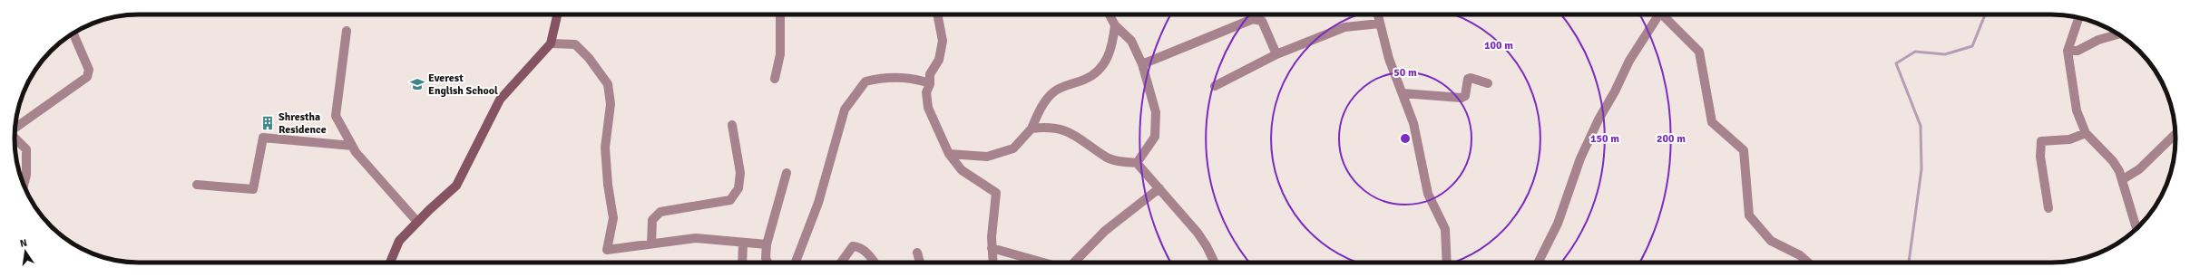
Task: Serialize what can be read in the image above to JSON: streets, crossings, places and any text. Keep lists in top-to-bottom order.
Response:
{
  "places": {
    "school or university": ["Everest English School"],
    "building": ["Shrestha Residence"]
  },
  "north": "top",
  "rings": [
    "100 m",
    "50 m",
    "150 m",
    "200 m"
  ]
}
